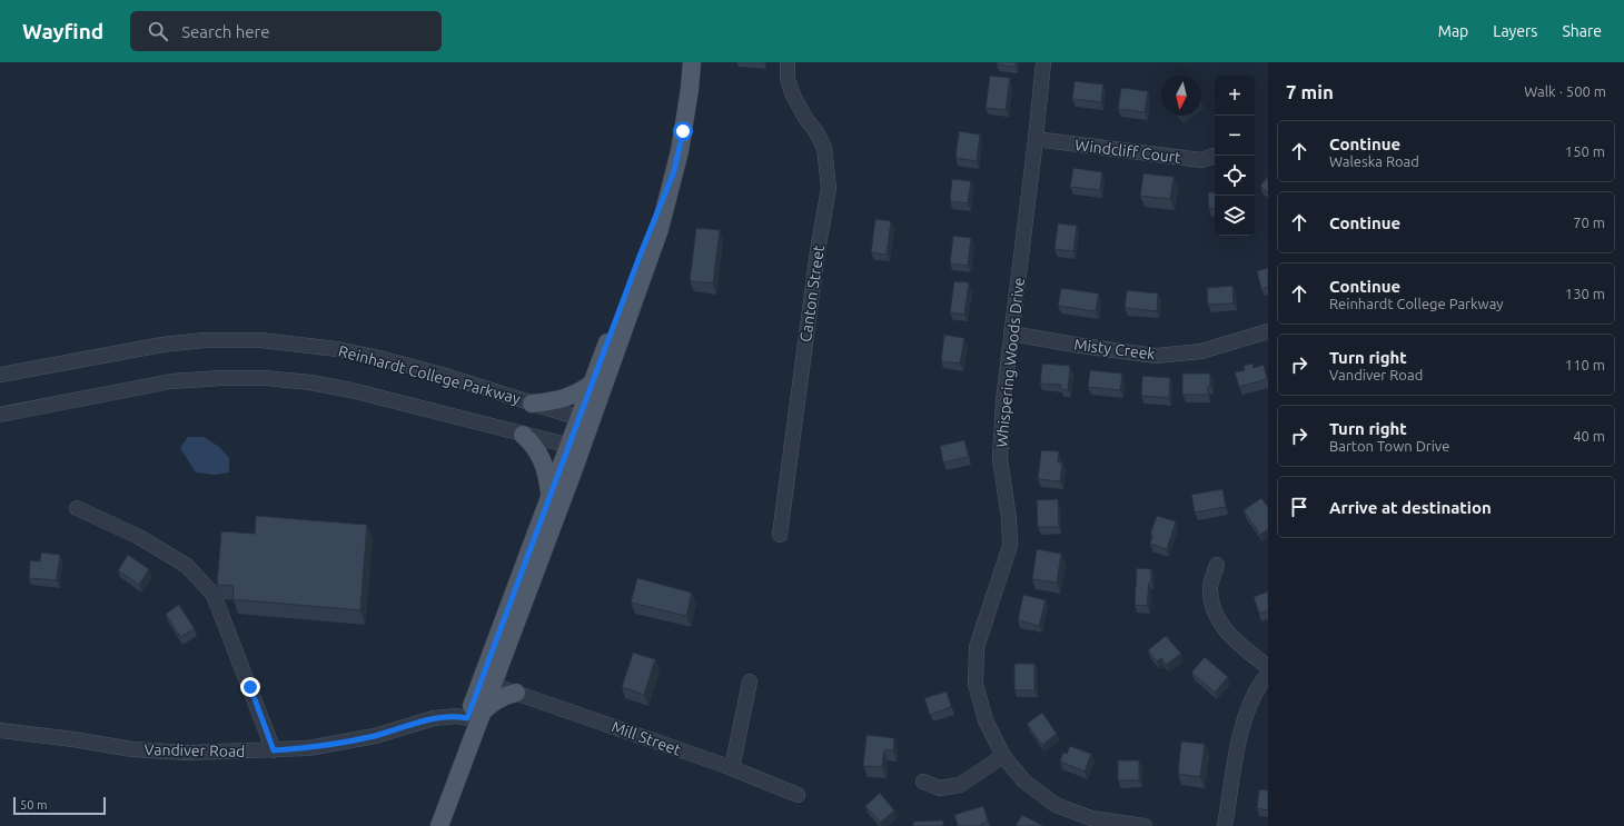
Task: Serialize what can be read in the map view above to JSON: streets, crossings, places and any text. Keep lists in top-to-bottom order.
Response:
{
  "streets": {
    "street": [
      "Windcliff Court",
      "Canton Street",
      "Misty Creek",
      "Whispering Woods Drive",
      "Reinhardt College Parkway",
      "Mill Street",
      "Vandiver Road"
    ]
  },
  "crossings": [
    ["Windcliff Court", "Whispering Woods Drive"],
    ["Misty Creek", "Whispering Woods Drive"]
  ],
  "scale_bar": "50 m",
  "north": "bottom",
  "page": {
    "header": "Wayfind",
    "search": "Search here",
    "nav": ["Map", "Layers", "Share"],
    "heading": ["7 min", "Walk · 500 m"],
    "map_buttons": ["+", "−"],
    "list": [
      ["Continue", "Waleska Road", "150 m"],
      ["Continue", "70 m"],
      ["Continue", "Reinhardt College Parkway", "130 m"],
      ["Turn right", "Vandiver Road", "110 m"],
      ["Turn right", "Barton Town Drive", "40 m"],
      "Arrive at destination"
    ],
    "scale": "50 m"
  }
}
